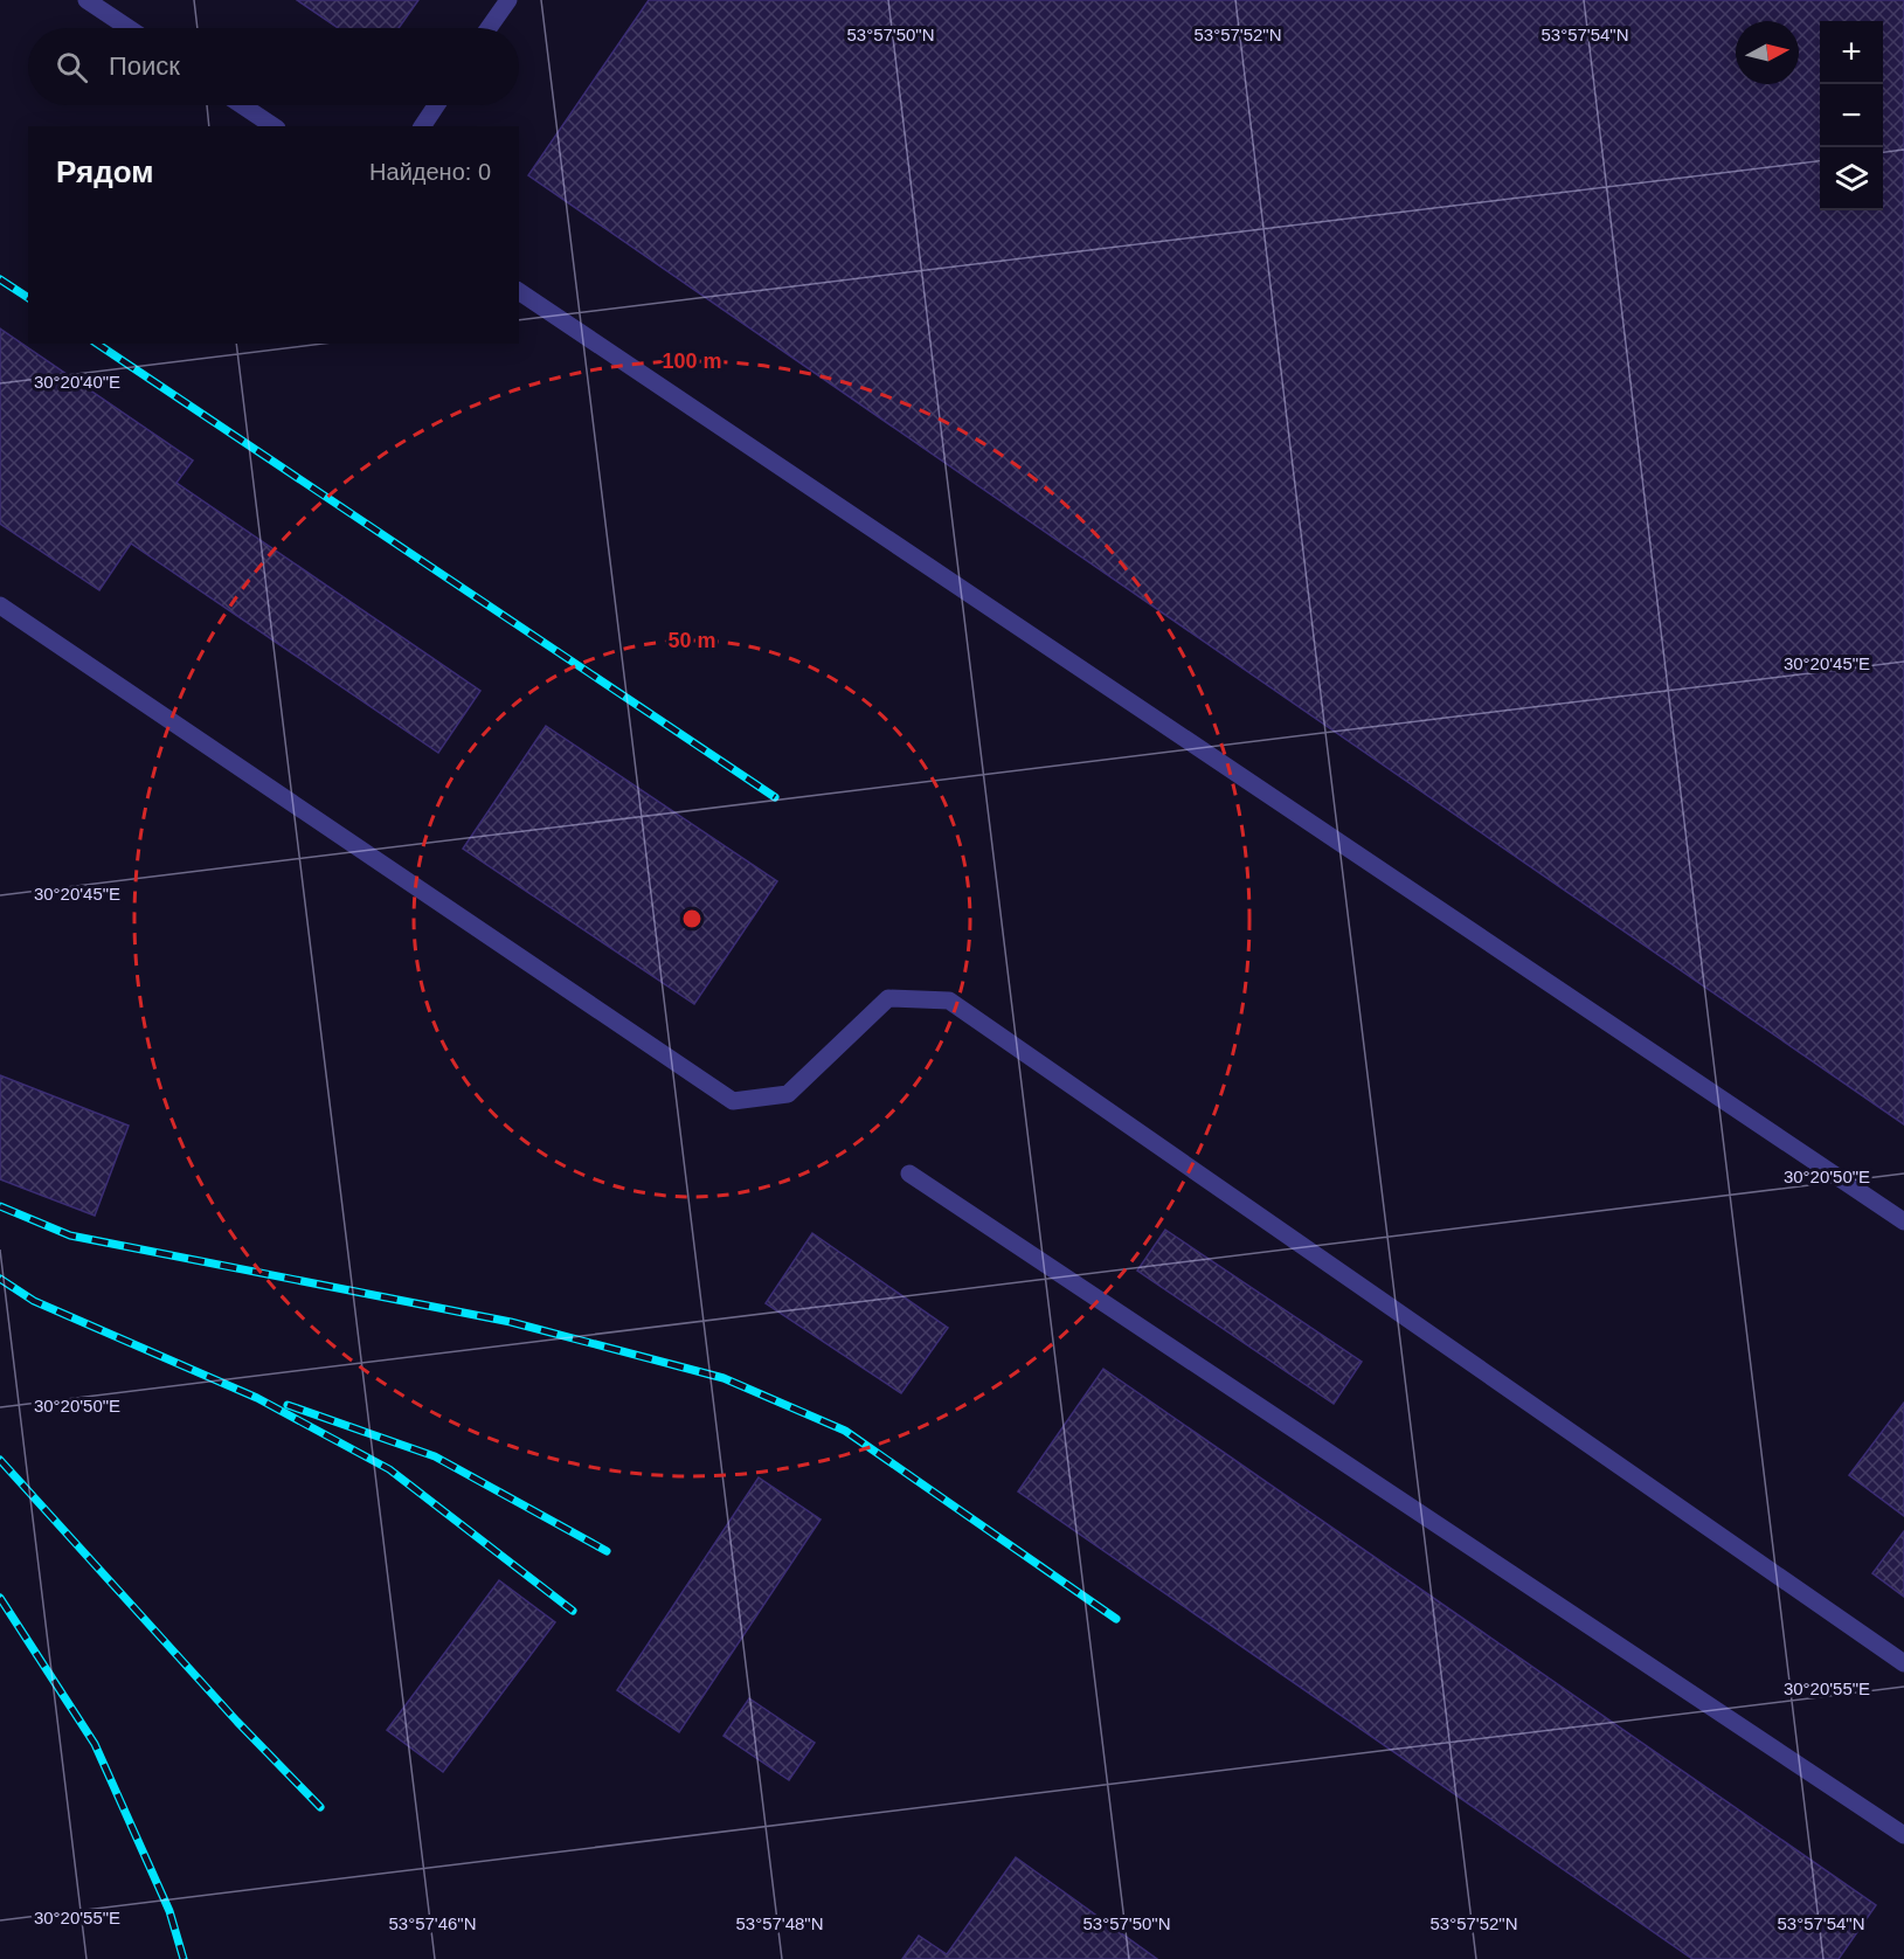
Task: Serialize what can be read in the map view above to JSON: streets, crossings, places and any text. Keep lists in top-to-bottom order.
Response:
{
  "north": "right",
  "page": {
    "map_buttons": ["+", "−"],
    "search": "Поиск",
    "heading": ["Рядом", "Найдено: 0"]
  },
  "coordinates": [
    "53°57'50\"N",
    "53°57'52\"N",
    "53°57'54\"N",
    "30°20'40\"E",
    "30°20'45\"E",
    "30°20'50\"E",
    "30°20'55\"E",
    "53°57'46\"N",
    "53°57'48\"N"
  ],
  "rings": ["100 m", "50 m"]
}
